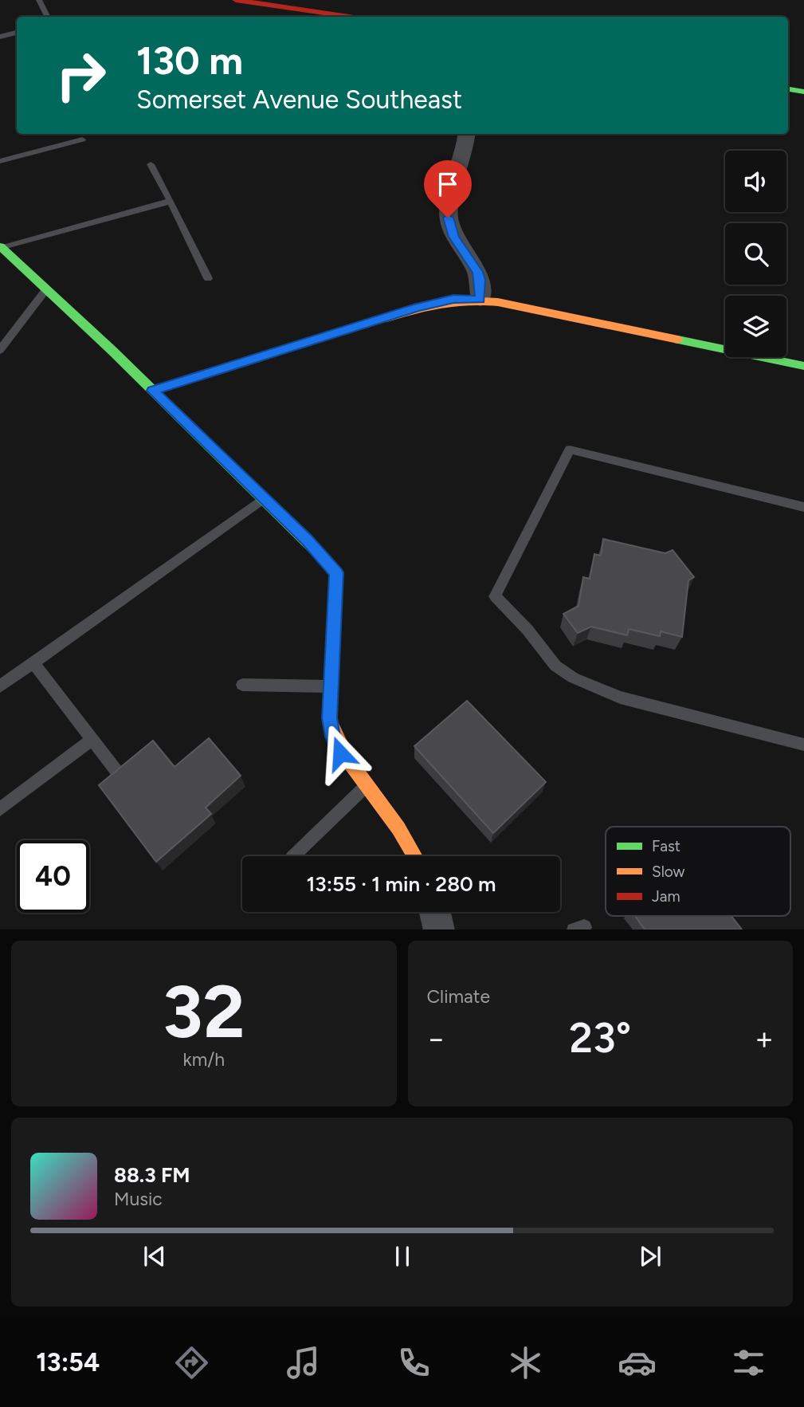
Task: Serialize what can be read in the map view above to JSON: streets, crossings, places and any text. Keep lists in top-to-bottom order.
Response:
{
  "legend": ["Fast", "Slow", "Jam"],
  "page": {
    "turn": ["130 m", "Somerset Avenue Southeast"],
    "limit": "40",
    "trip": "13:55 · 1 min · 280 m",
    "tile": [
      ["32", "km/h"],
      "Climate"
    ],
    "heat": ["−", "23°", "+"],
    "song": ["88.3 FM", "Music"],
    "tabs": "13:54"
  }
}
